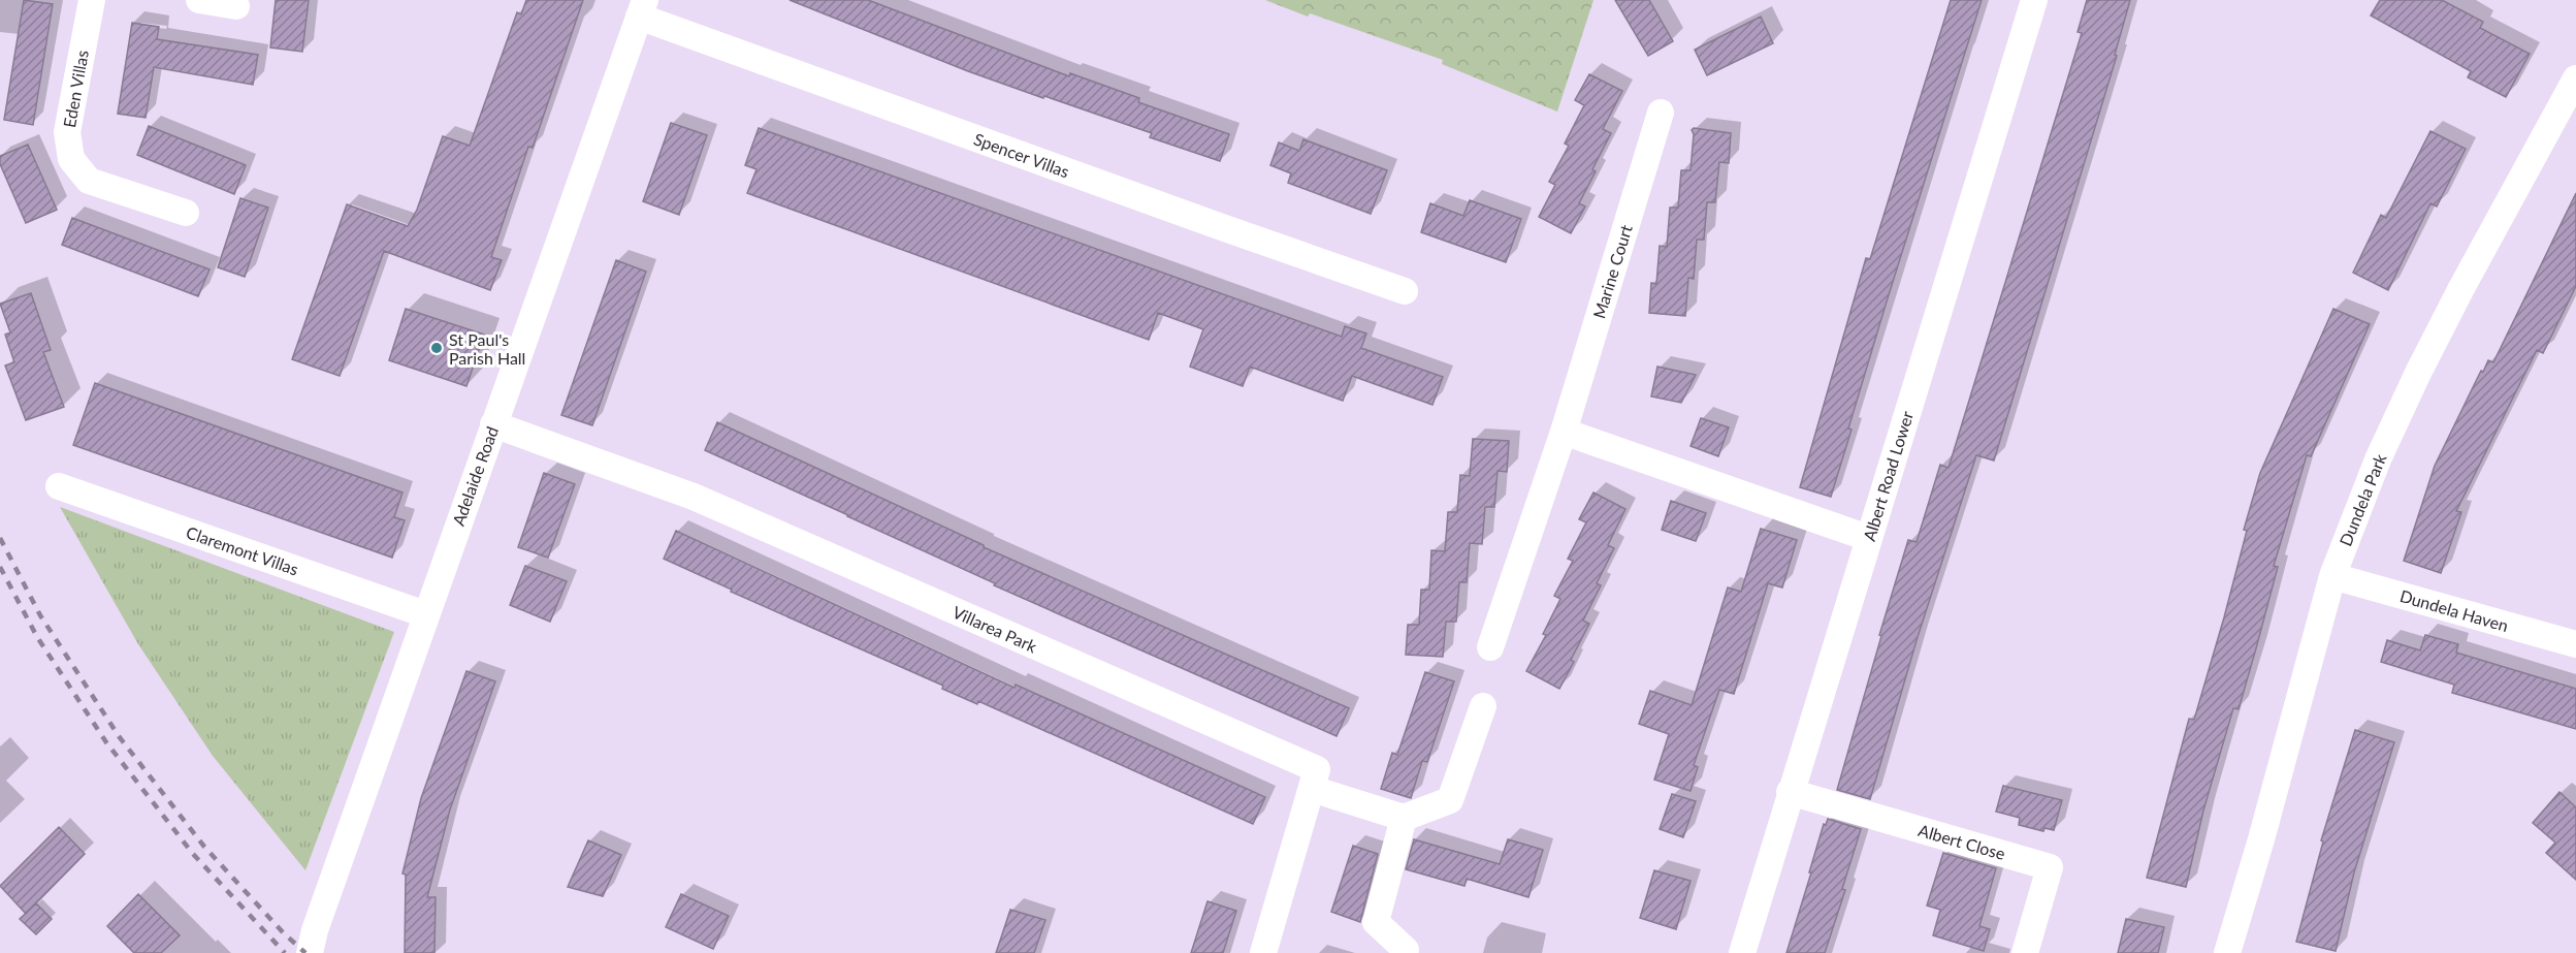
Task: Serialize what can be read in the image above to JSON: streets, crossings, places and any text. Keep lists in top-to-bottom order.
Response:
{
  "streets": {
    "street": [
      "Eden Villas",
      "Spencer Villas",
      "Marine Court",
      "Adelaide Road",
      "Albert Road Lower",
      "Dundela Park",
      "Claremont Villas",
      "Dundela Haven",
      "Villarea Park",
      "Albert Close"
    ]
  },
  "crossings": [
    ["Spencer Villas", "Adelaide Road"],
    ["Adelaide Road", "Claremont Villas"],
    ["Adelaide Road", "Villarea Park"],
    ["Albert Road Lower", "Albert Close"],
    ["Dundela Park", "Dundela Haven"]
  ],
  "places": ["St Paul's Parish Hall"]
}
